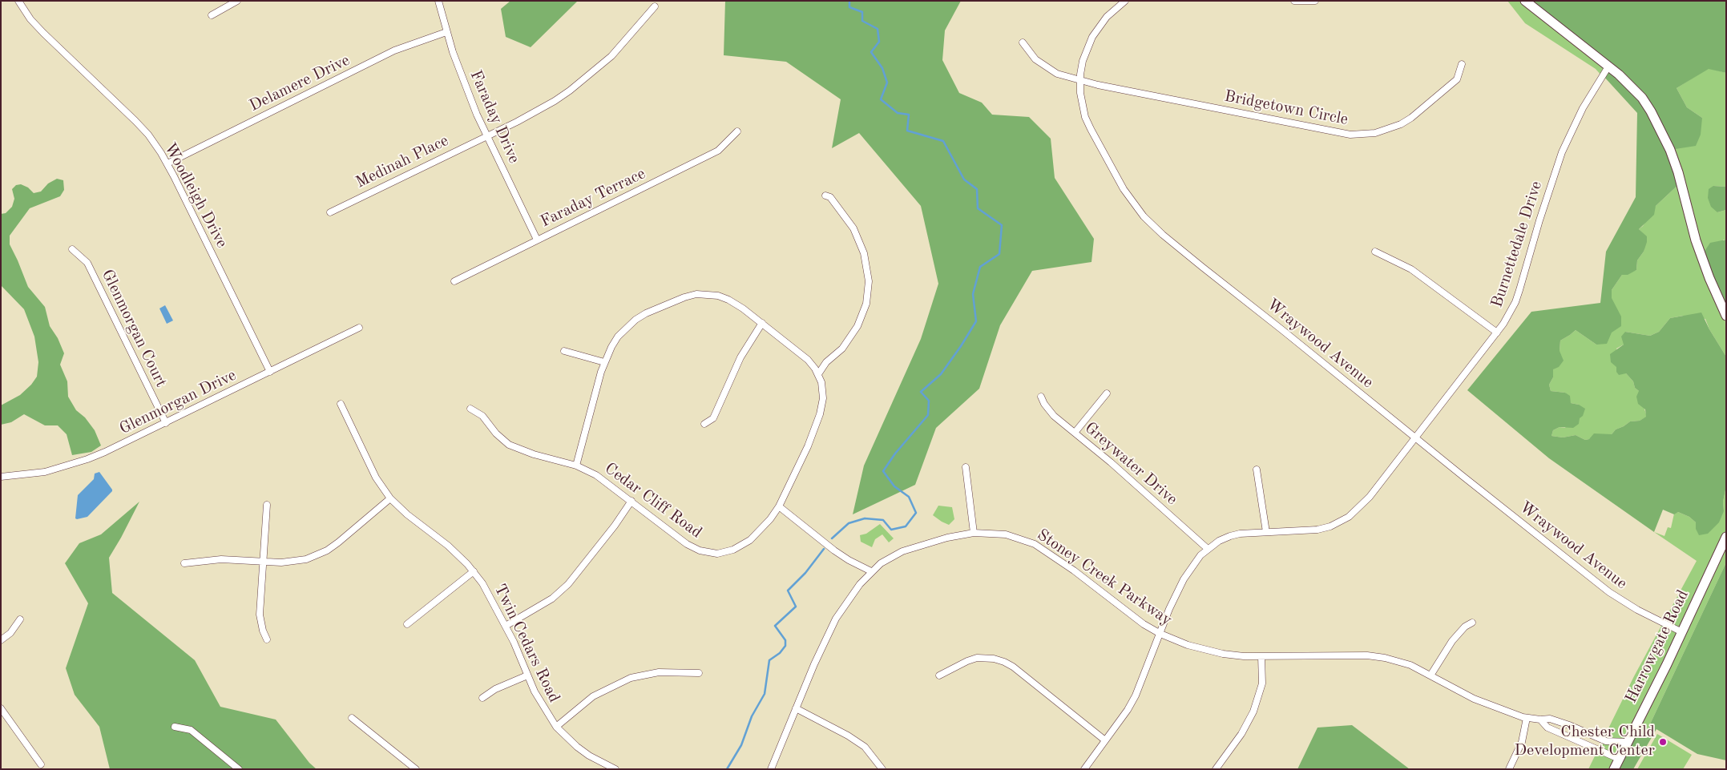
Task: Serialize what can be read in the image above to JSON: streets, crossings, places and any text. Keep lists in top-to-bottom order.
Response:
{
  "streets": {
    "street": [
      "Delamere Drive",
      "Bridgetown Circle",
      "Faraday Drive",
      "Medinah Place",
      "Woodleigh Drive",
      "Faraday Terrace",
      "Burnettedale Drive",
      "Glenmorgan Court",
      "Wraywood Avenue",
      "Glenmorgan Drive",
      "Greywater Drive",
      "Cedar Cliff Road",
      "Stoney Creek Parkway",
      "Twin Cedars Road",
      "Harrowgate Road"
    ]
  },
  "crossings": [
    ["Delamere Drive", "Faraday Drive"],
    ["Delamere Drive", "Woodleigh Drive"],
    ["Bridgetown Circle", "Wraywood Avenue"],
    ["Faraday Drive", "Medinah Place"],
    ["Faraday Drive", "Faraday Terrace"],
    ["Woodleigh Drive", "Glenmorgan Drive"],
    ["Burnettedale Drive", "Wraywood Avenue"],
    ["Burnettedale Drive", "Greywater Drive"],
    ["Burnettedale Drive", "Stoney Creek Parkway"],
    ["Glenmorgan Court", "Glenmorgan Drive"],
    ["Wraywood Avenue", "Harrowgate Road"],
    ["Stoney Creek Parkway", "Harrowgate Road"]
  ],
  "places": ["Chester Child Development Center"]
}
